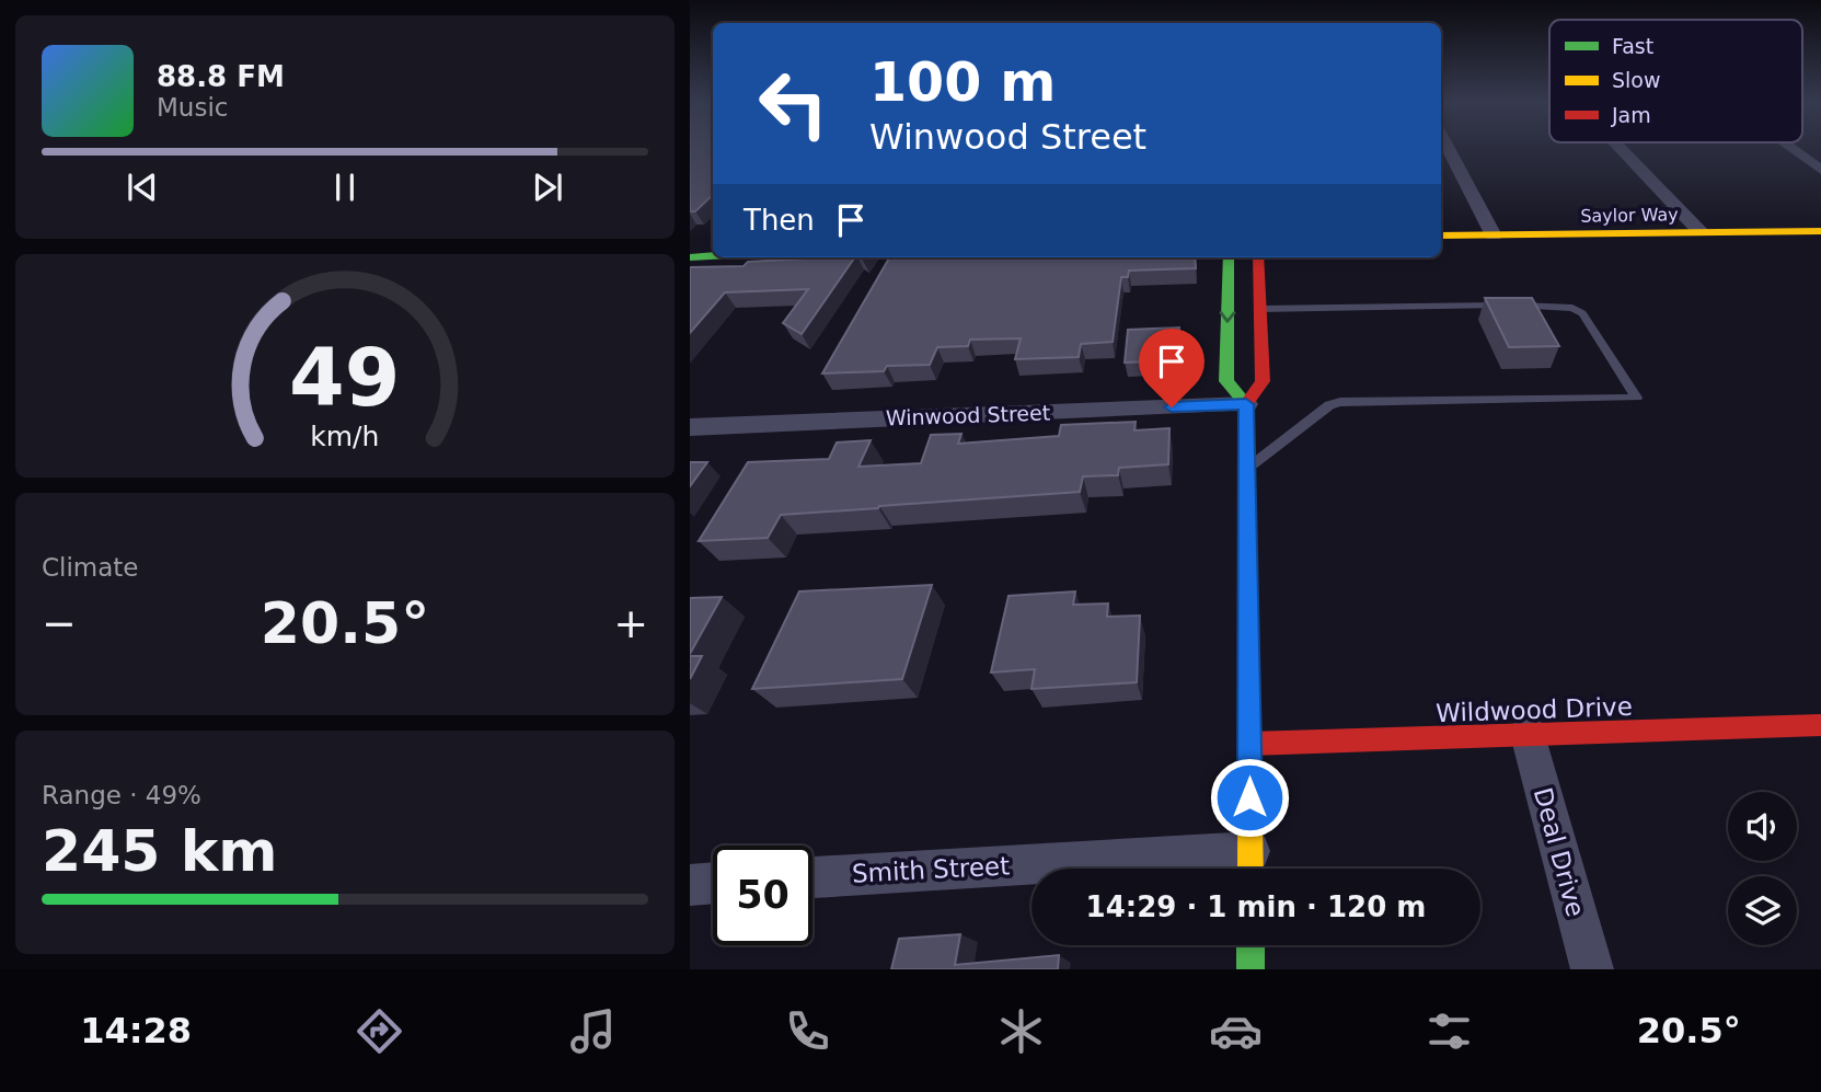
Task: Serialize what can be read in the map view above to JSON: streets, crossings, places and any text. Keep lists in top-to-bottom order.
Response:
{
  "streets": {
    "main road": ["Saylor Way", "Wildwood Drive"],
    "street": ["Winwood Street", "Deal Drive", "Smith Street"]
  },
  "crossings": [
    ["Wildwood Drive", "Deal Drive"]
  ],
  "legend": ["Fast", "Slow", "Jam"],
  "page": {
    "turn": ["100 m", "Winwood Street"],
    "song": ["88.8 FM", "Music"],
    "then": "Then",
    "tile": [
      "Climate",
      ["Range · 49%", "245 km"]
    ],
    "heat": ["−", "20.5°", "+"],
    "limit": "50",
    "trip": "14:29 · 1 min · 120 m",
    "tabs": ["14:28", "20.5°"],
    "gauge": ["49", "km/h"]
  }
}
